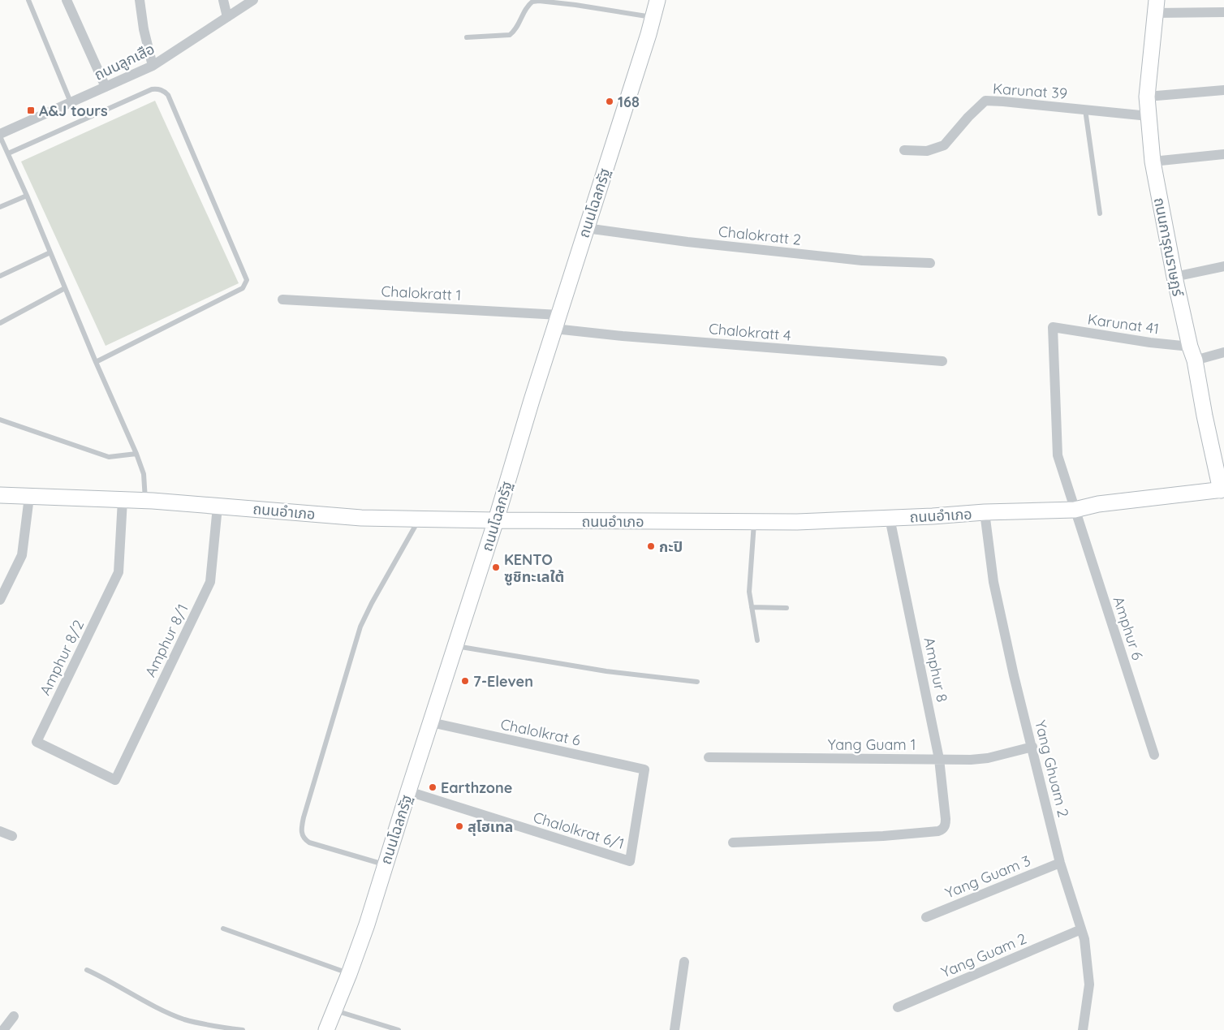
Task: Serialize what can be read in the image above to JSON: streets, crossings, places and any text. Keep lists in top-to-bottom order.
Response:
{
  "streets": {
    "street": [
      "ถนนลูกเสือ",
      "Karunat 39",
      "ถนนโฉลกรัฐ",
      "Chalokratt 2",
      "ถนนการุณราษฏร์",
      "Chalokratt 1",
      "Karunat 41",
      "Chalokratt 4",
      "ถนนอำเภอ",
      "Amphur 6",
      "Amphur 8/1",
      "Amphur 8/2",
      "Amphur 8",
      "Chalolkrat 6",
      "Yang Guam 1",
      "Yang Ghuam 2",
      "Chalolkrat 6/1",
      "Yang Guam 3",
      "Yang Guam 2"
    ]
  },
  "crossings": [
    ["Karunat 39", "ถนนการุณราษฏร์"],
    ["ถนนโฉลกรัฐ", "Chalokratt 2"],
    ["ถนนโฉลกรัฐ", "Chalokratt 1"],
    ["ถนนโฉลกรัฐ", "Chalokratt 4"],
    ["ถนนโฉลกรัฐ", "ถนนอำเภอ"],
    ["ถนนโฉลกรัฐ", "Chalolkrat 6"],
    ["ถนนโฉลกรัฐ", "Chalolkrat 6/1"],
    ["ถนนการุณราษฏร์", "Karunat 41"],
    ["ถนนการุณราษฏร์", "ถนนอำเภอ"],
    ["Chalokratt 1", "Chalokratt 4"],
    ["Karunat 41", "Amphur 6"],
    ["ถนนอำเภอ", "Amphur 6"],
    ["ถนนอำเภอ", "Amphur 8/1"],
    ["ถนนอำเภอ", "Amphur 8/2"],
    ["ถนนอำเภอ", "Amphur 8"],
    ["ถนนอำเภอ", "Yang Ghuam 2"],
    ["Amphur 8/1", "Amphur 8/2"],
    ["Amphur 8", "Yang Guam 1"],
    ["Chalolkrat 6", "Chalolkrat 6/1"],
    ["Yang Guam 1", "Yang Ghuam 2"],
    ["Yang Ghuam 2", "Yang Guam 3"],
    ["Yang Ghuam 2", "Yang Guam 2"]
  ],
  "places": {
    "other": [
      "168",
      "กะปิ",
      "KENTO ซูชิทะเลใต้",
      "7-Eleven",
      "Earthzone",
      "สุโฮเทล"
    ],
    "transit": ["A&J tours"]
  }
}
